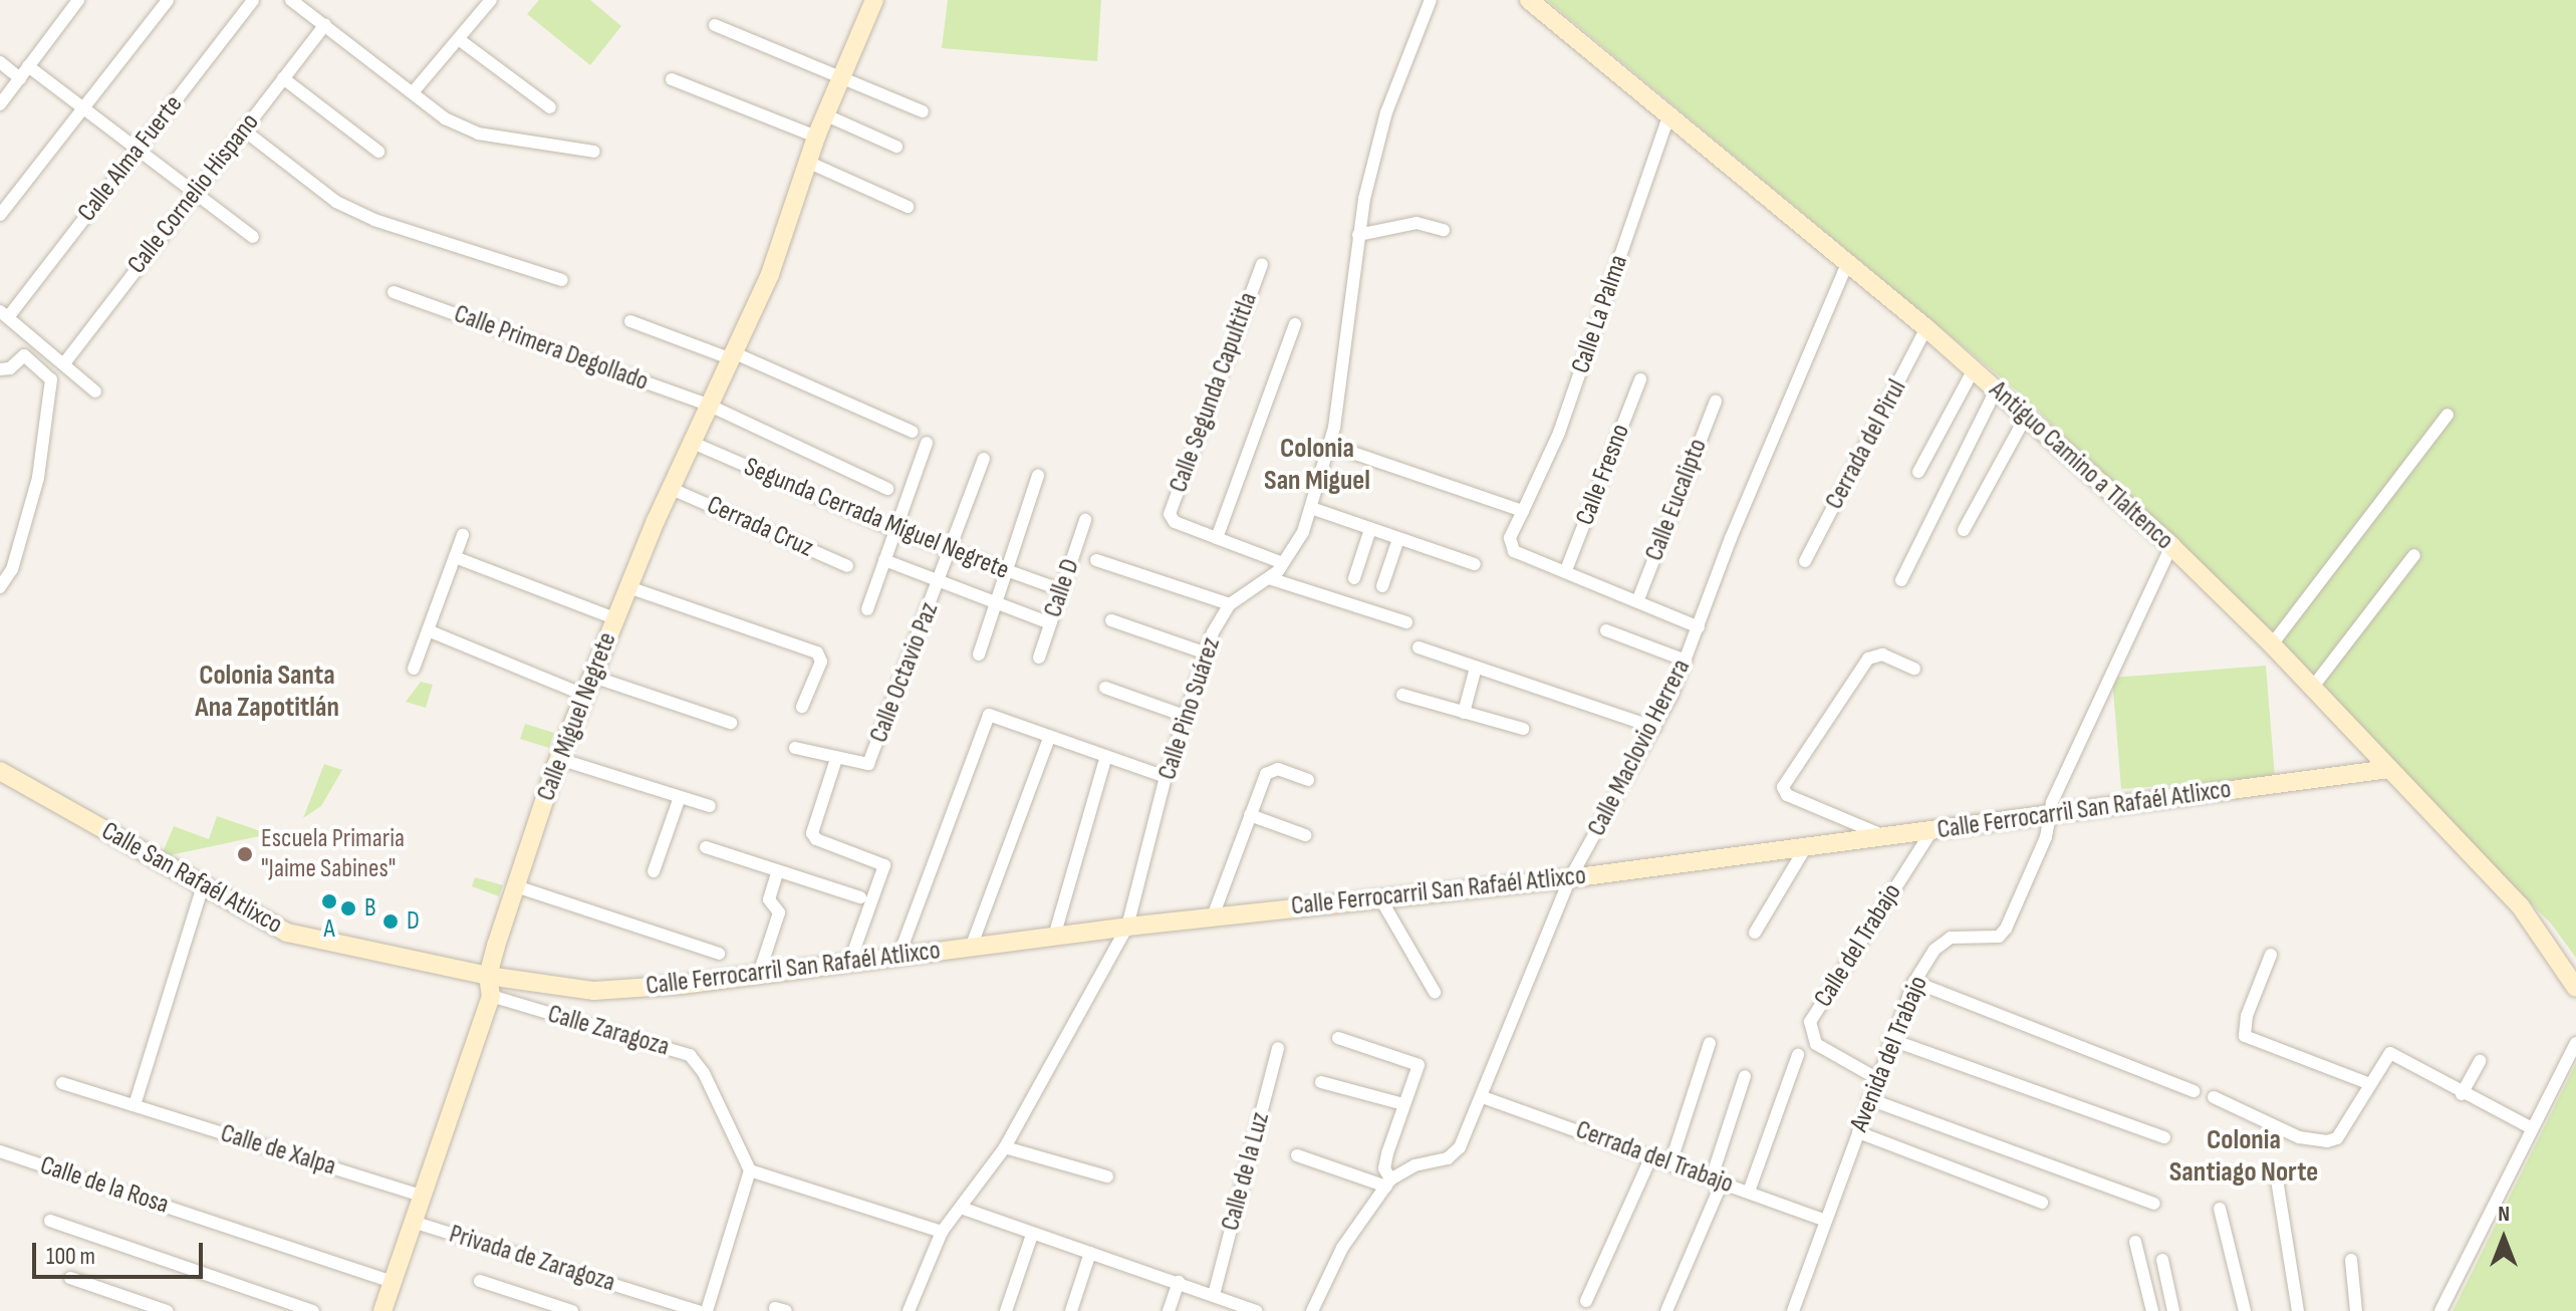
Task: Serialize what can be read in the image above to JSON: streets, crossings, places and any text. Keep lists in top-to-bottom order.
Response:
{
  "streets": {
    "street": [
      "Calle Alma Fuerte",
      "Calle Cornelio Hispano",
      "Calle La Palma",
      "Calle Primera Degollado",
      "Calle Segunda Capultitla",
      "Cerrada del Pirul",
      "Antiguo Camino a Tlaltenco",
      "Calle Fresno",
      "Calle Eucalipto",
      "Segunda Cerrada Miguel Negrete",
      "Cerrada Cruz",
      "Calle D",
      "Calle Octavio Paz",
      "Calle Pino Suárez",
      "Calle Miguel Negrete",
      "Calle Maclovio Herrera",
      "Calle Ferrocarril San Rafaél Atlixco",
      "Calle San Rafaél Atlixco",
      "Calle del Trabajo",
      "Calle Zaragoza",
      "Avenida del Trabajo",
      "Calle de Xalpa",
      "Cerrada del Trabajo",
      "Calle de la Luz",
      "Calle de la Rosa",
      "Privada de Zaragoza"
    ]
  },
  "crossings": [
    ["Calle La Palma", "Antiguo Camino a Tlaltenco"],
    ["Calle La Palma", "Calle Fresno"],
    ["Calle Primera Degollado", "Calle Miguel Negrete"],
    ["Cerrada del Pirul", "Antiguo Camino a Tlaltenco"],
    ["Antiguo Camino a Tlaltenco", "Calle Maclovio Herrera"],
    ["Antiguo Camino a Tlaltenco", "Calle Ferrocarril San Rafaél Atlixco"],
    ["Antiguo Camino a Tlaltenco", "Avenida del Trabajo"],
    ["Segunda Cerrada Miguel Negrete", "Calle D"],
    ["Segunda Cerrada Miguel Negrete", "Calle Octavio Paz"],
    ["Segunda Cerrada Miguel Negrete", "Calle Miguel Negrete"],
    ["Cerrada Cruz", "Calle Miguel Negrete"],
    ["Calle Pino Suárez", "Calle Ferrocarril San Rafaél Atlixco"],
    ["Calle Miguel Negrete", "Calle Ferrocarril San Rafaél Atlixco"],
    ["Calle Miguel Negrete", "Calle San Rafaél Atlixco"],
    ["Calle Miguel Negrete", "Calle Zaragoza"],
    ["Calle Miguel Negrete", "Calle de Xalpa"],
    ["Calle Miguel Negrete", "Calle de la Rosa"],
    ["Calle Miguel Negrete", "Privada de Zaragoza"],
    ["Calle Maclovio Herrera", "Calle Ferrocarril San Rafaél Atlixco"],
    ["Calle Maclovio Herrera", "Cerrada del Trabajo"],
    ["Calle Ferrocarril San Rafaél Atlixco", "Calle San Rafaél Atlixco"],
    ["Calle Ferrocarril San Rafaél Atlixco", "Calle del Trabajo"],
    ["Calle Ferrocarril San Rafaél Atlixco", "Avenida del Trabajo"],
    ["Calle del Trabajo", "Avenida del Trabajo"],
    ["Avenida del Trabajo", "Cerrada del Trabajo"]
  ],
  "districts": ["Colonia San Miguel", "Colonia Santa Ana Zapotitlán", "Colonia Santiago Norte"],
  "places": [
    "Escuela Primaria \"Jaime Sabines\"",
    "A",
    "B",
    "D"
  ],
  "scale_bar": "100 m",
  "north": "top"
}
